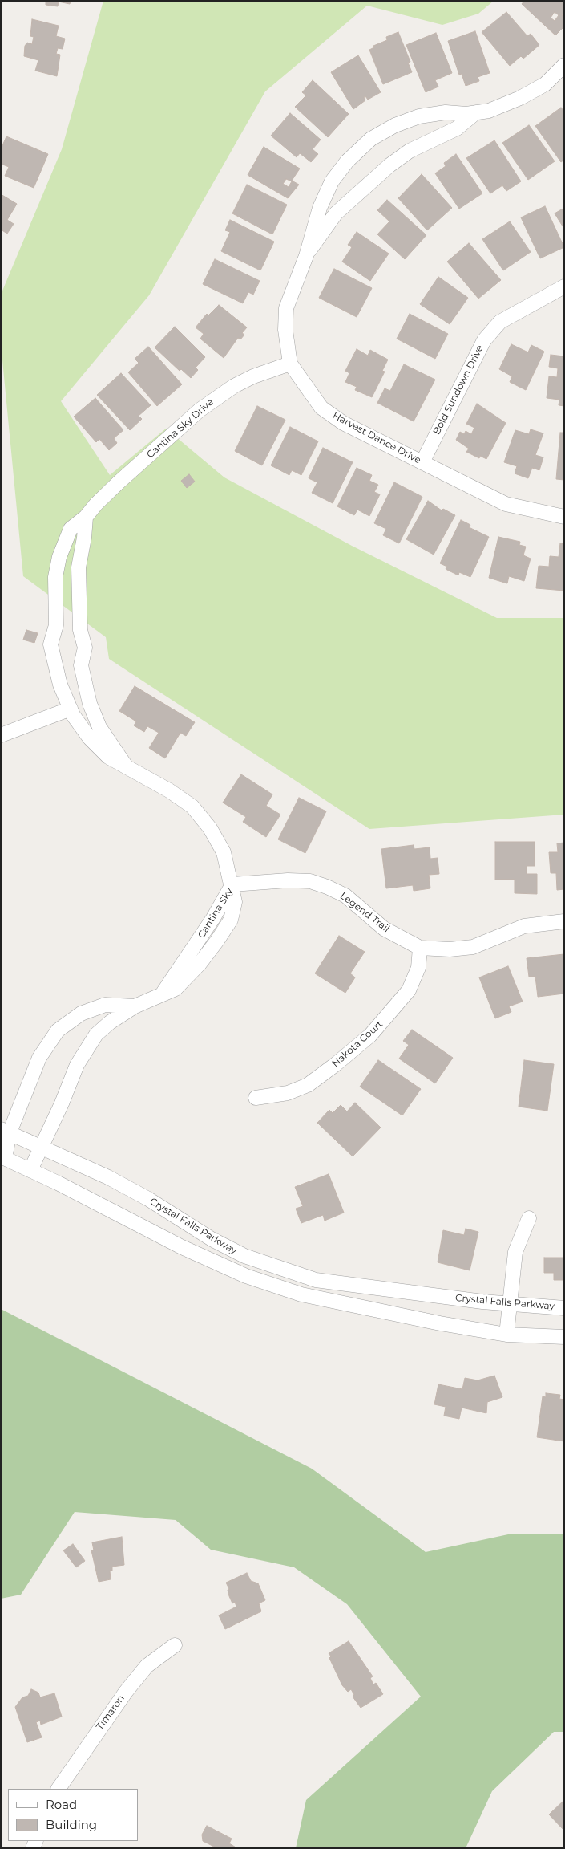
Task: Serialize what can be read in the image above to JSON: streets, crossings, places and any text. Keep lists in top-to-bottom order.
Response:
{
  "streets": {
    "street": [
      "Bold Sundown Drive",
      "Cantina Sky Drive",
      "Harvest Dance Drive",
      "Legend Trail",
      "Cantina Sky",
      "Nakota Court",
      "Crystal Falls Parkway",
      "Timaron"
    ]
  },
  "crossings": [
    ["Bold Sundown Drive", "Harvest Dance Drive"],
    ["Cantina Sky Drive", "Harvest Dance Drive"],
    ["Cantina Sky Drive", "Legend Trail"],
    ["Cantina Sky Drive", "Cantina Sky"],
    ["Legend Trail", "Cantina Sky"],
    ["Legend Trail", "Nakota Court"],
    ["Cantina Sky", "Crystal Falls Parkway"]
  ],
  "legend": ["Road", "Building"]
}
